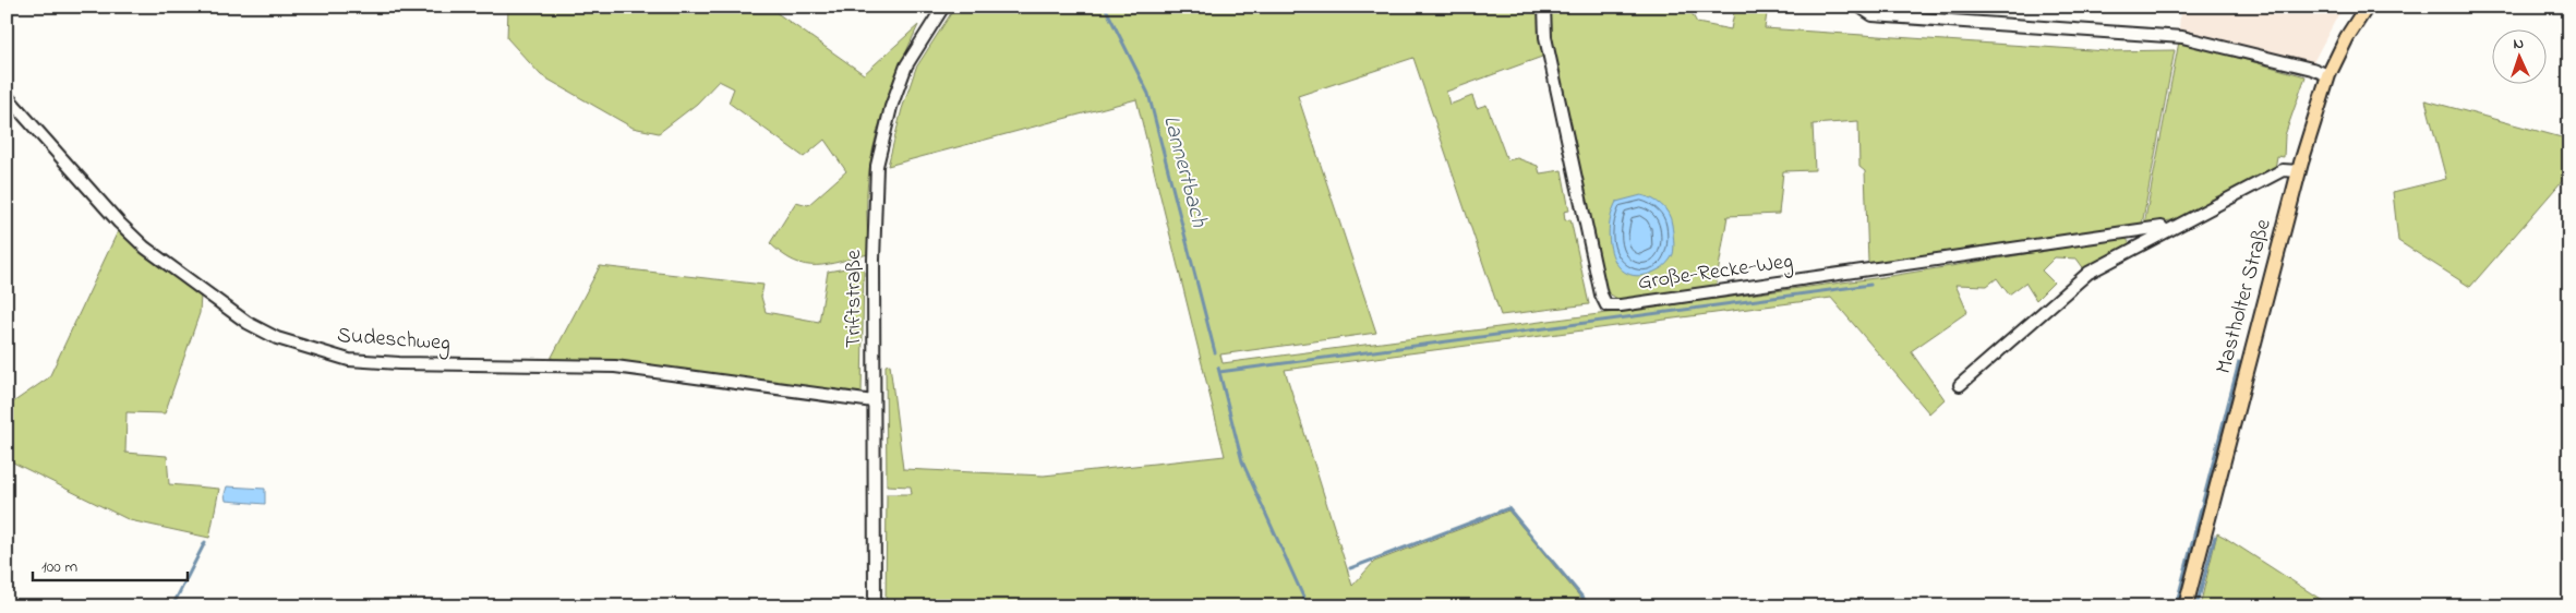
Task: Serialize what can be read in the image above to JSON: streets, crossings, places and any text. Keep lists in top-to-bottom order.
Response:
{
  "streets": {
    "main road": ["Mastholter Straße"],
    "street": ["Große-Recke-Weg", "Triftstraße", "Sudeschweg"]
  },
  "crossings": [
    ["Triftstraße", "Sudeschweg"]
  ],
  "water": ["Lannertbach"],
  "scale_bar": "100 m",
  "north": "top"
}
